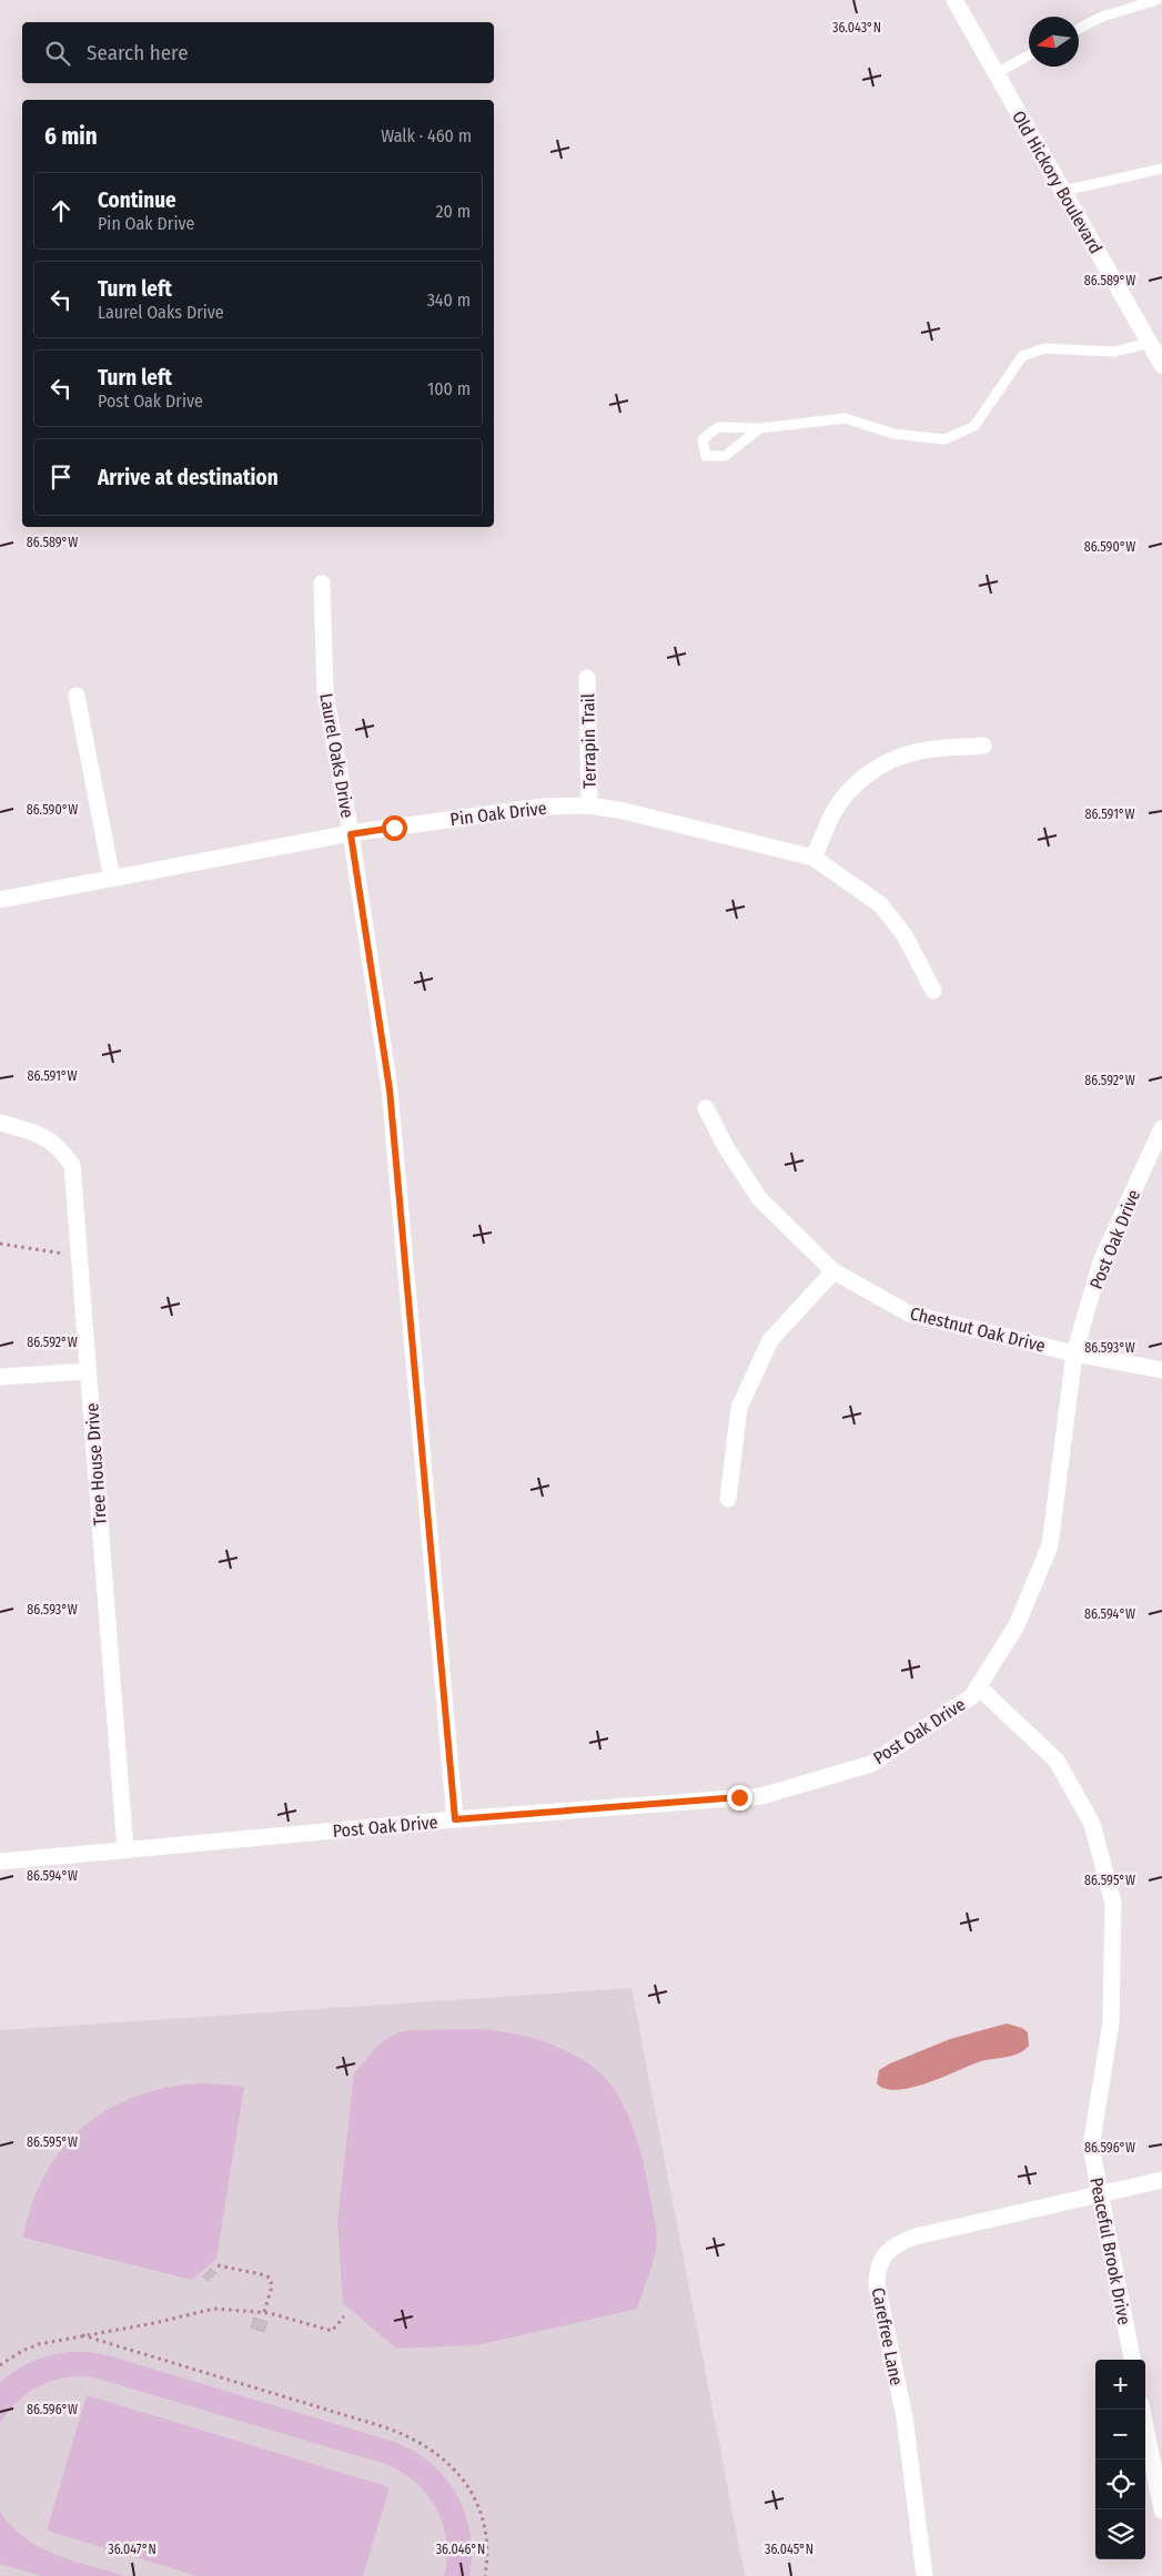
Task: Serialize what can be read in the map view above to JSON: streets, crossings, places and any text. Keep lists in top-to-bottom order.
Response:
{
  "streets": {
    "street": [
      "Old Hickory Boulevard",
      "Terrapin Trail",
      "Laurel Oaks Drive",
      "Pin Oak Drive",
      "Post Oak Drive",
      "Chestnut Oak Drive",
      "Tree House Drive",
      "Peaceful Brook Drive",
      "Carefree Lane"
    ]
  },
  "crossings": [
    ["Terrapin Trail", "Pin Oak Drive"],
    ["Laurel Oaks Drive", "Pin Oak Drive"],
    ["Laurel Oaks Drive", "Post Oak Drive"],
    ["Post Oak Drive", "Chestnut Oak Drive"],
    ["Post Oak Drive", "Tree House Drive"],
    ["Post Oak Drive", "Peaceful Brook Drive"],
    ["Peaceful Brook Drive", "Carefree Lane"]
  ],
  "north": "left",
  "page": {
    "search": "Search here",
    "heading": ["6 min", "Walk · 460 m"],
    "list": [
      ["Continue", "Pin Oak Drive", "20 m"],
      ["Turn left", "Laurel Oaks Drive", "340 m"],
      ["Turn left", "Post Oak Drive", "100 m"],
      "Arrive at destination"
    ],
    "map_buttons": ["+", "−"]
  },
  "coordinates": [
    "36.043°N",
    "86.589°W",
    "86.590°W",
    "86.591°W",
    "86.592°W",
    "86.593°W",
    "86.594°W",
    "86.595°W",
    "86.596°W",
    "36.047°N",
    "36.046°N",
    "36.045°N"
  ]
}
